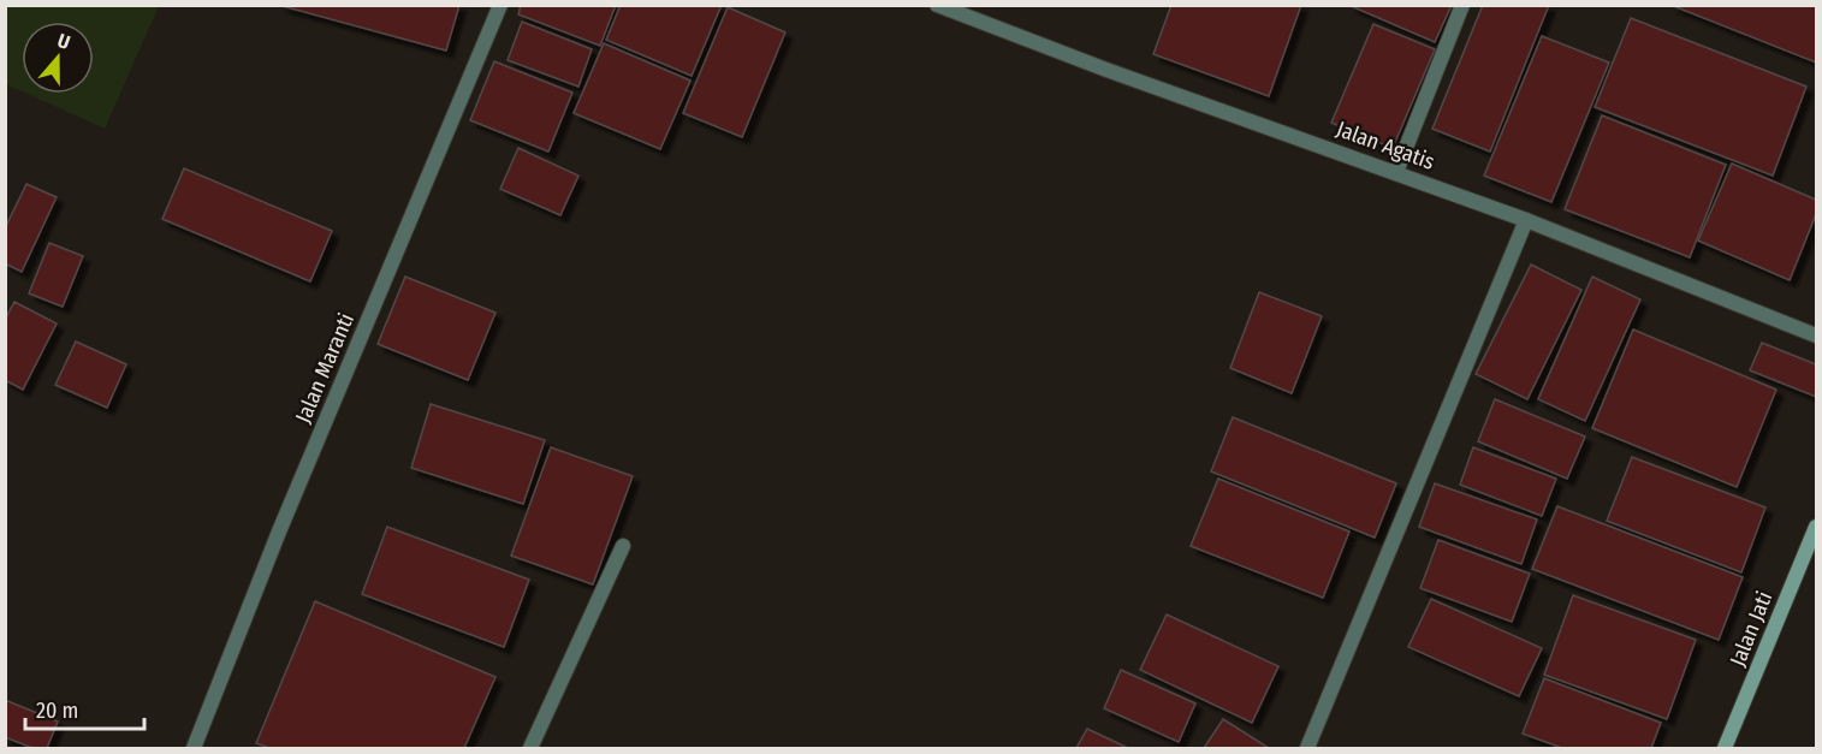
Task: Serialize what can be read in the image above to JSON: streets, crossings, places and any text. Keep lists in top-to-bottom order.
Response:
{
  "streets": {
    "street": ["Jalan Agatis", "Jalan Maranti", "Jalan Jati"]
  },
  "scale_bar": "20 m",
  "north": "top"
}
